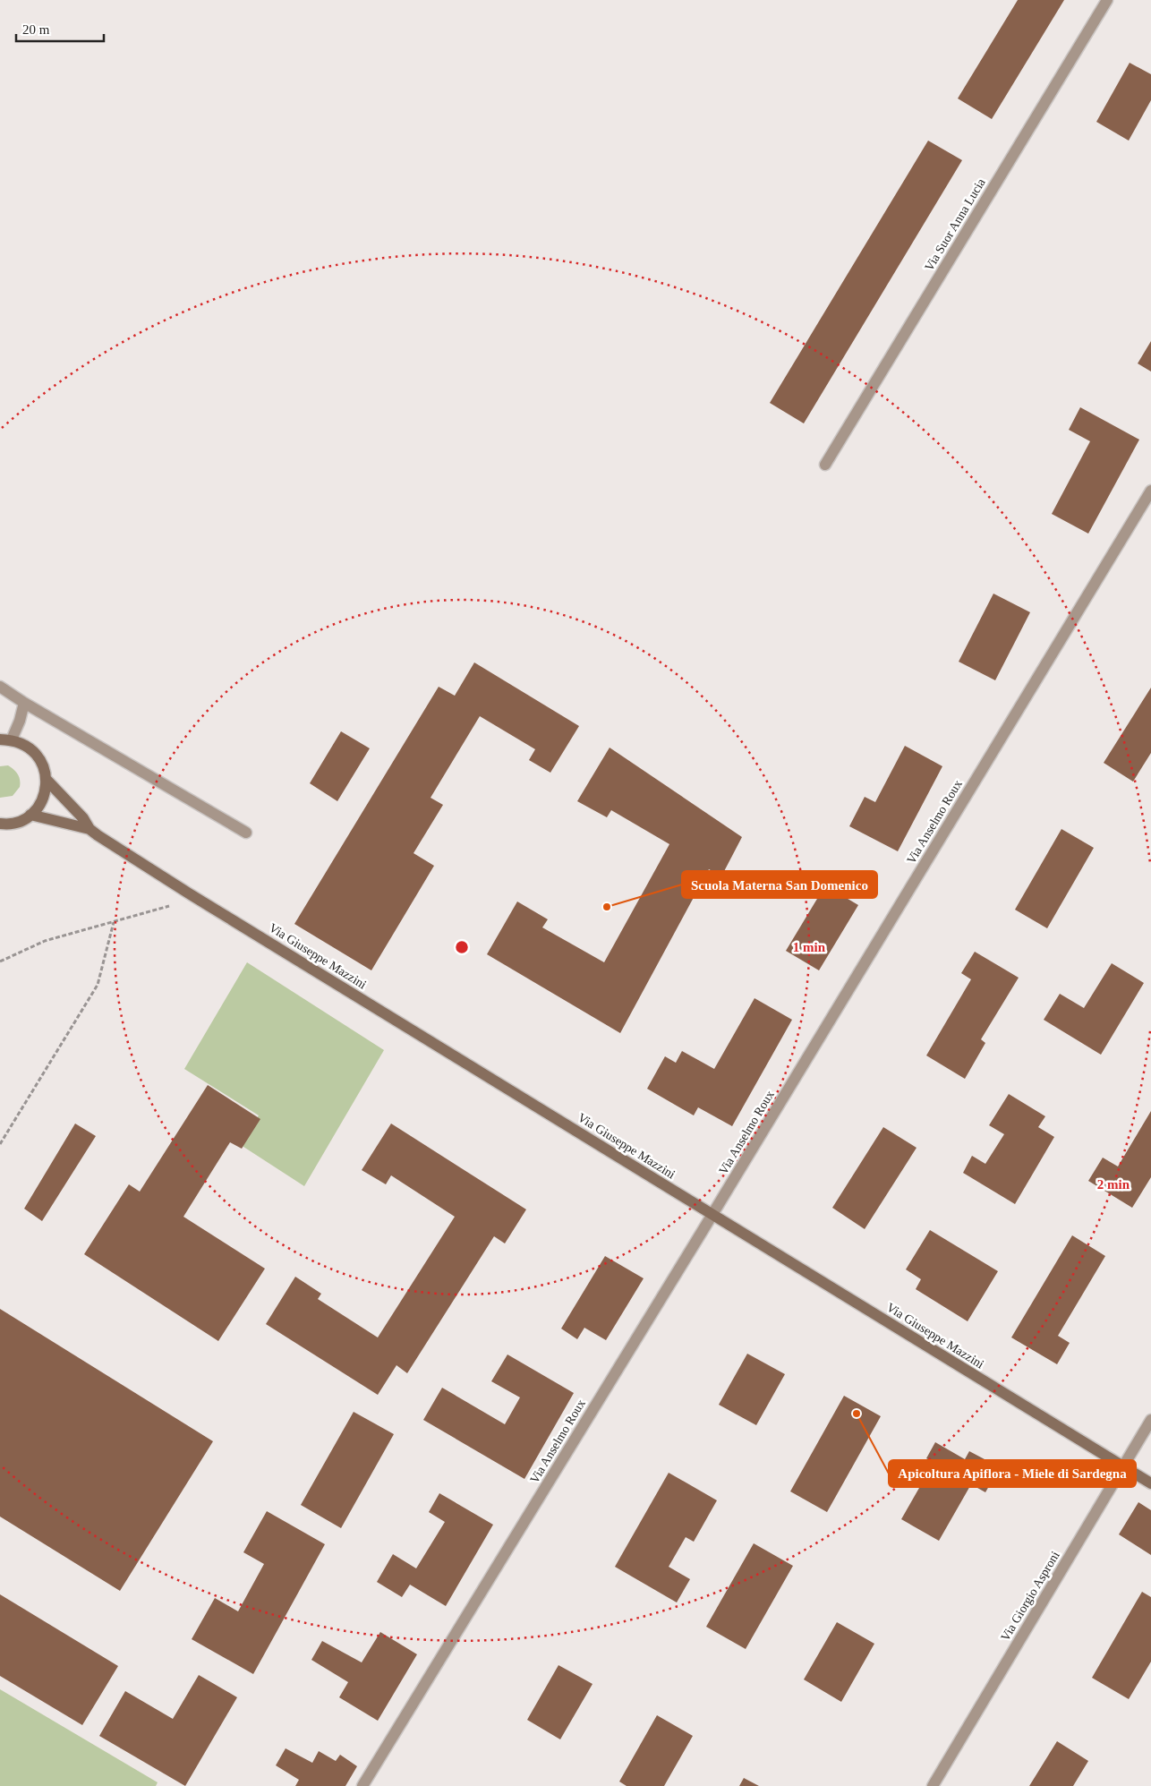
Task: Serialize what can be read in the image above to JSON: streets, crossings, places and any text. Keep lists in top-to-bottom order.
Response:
{
  "streets": {
    "street": [
      "Via Suor Anna Lucia",
      "Via Anselmo Roux",
      "Via Giuseppe Mazzini",
      "Via Giorgio Asproni"
    ]
  },
  "crossings": [
    ["Via Anselmo Roux", "Via Giuseppe Mazzini"],
    ["Via Giuseppe Mazzini", "Via Giorgio Asproni"]
  ],
  "places": ["Scuola Materna San Domenico", "Apicoltura Apiflora - Miele di Sardegna"],
  "scale_bar": "20 m",
  "rings": ["1 min", "2 min"]
}
